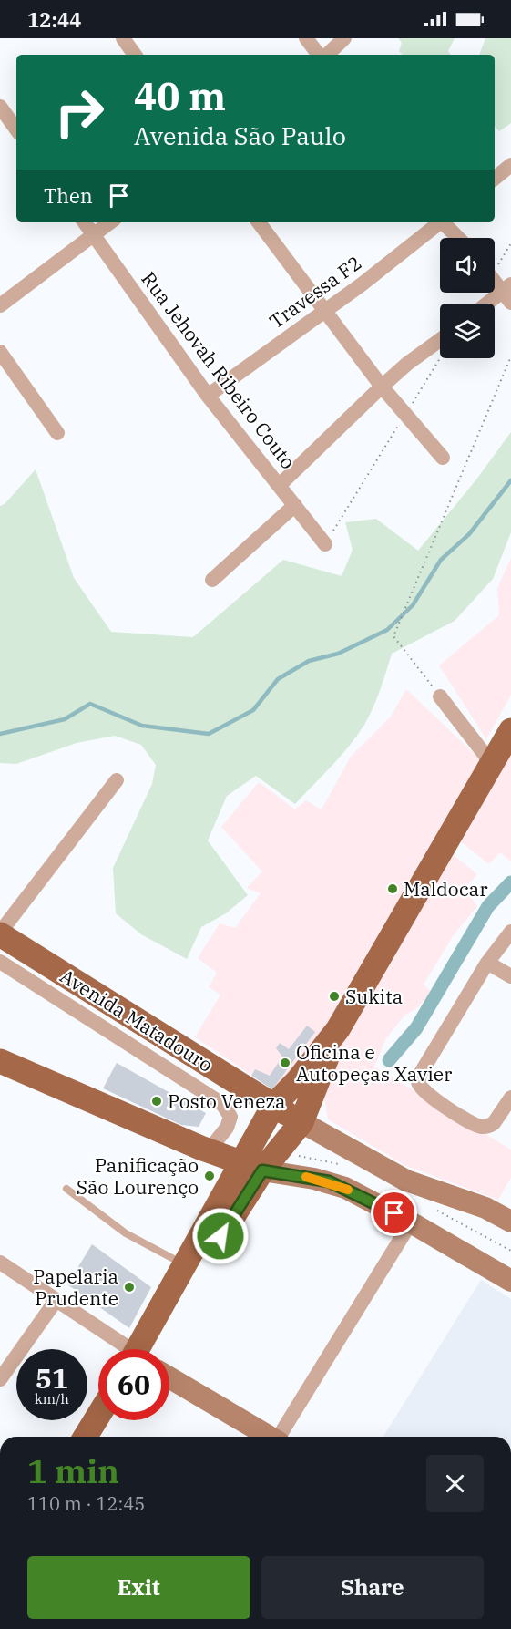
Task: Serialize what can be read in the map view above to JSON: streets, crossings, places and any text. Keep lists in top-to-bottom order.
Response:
{
  "streets": {
    "main road": ["Avenida Matadouro"],
    "street": ["Travessa F2", "Rua Jehovah Ribeiro Couto"]
  },
  "crossings": [
    ["Travessa F2", "Rua Jehovah Ribeiro Couto"]
  ],
  "places": [
    "Maldocar",
    "Sukita",
    "Oficina e Autopeças Xavier",
    "Posto Veneza",
    "Panificação São Lourenço",
    "Papelaria Prudente"
  ],
  "page": {
    "status": "12:44",
    "turn": ["40 m", "Avenida São Paulo"],
    "then": "Then",
    "speed": "51 km/h",
    "limit": "60",
    "heading": ["1 min", "110 m · 12:45"],
    "buttons": ["Exit", "Share"]
  }
}
